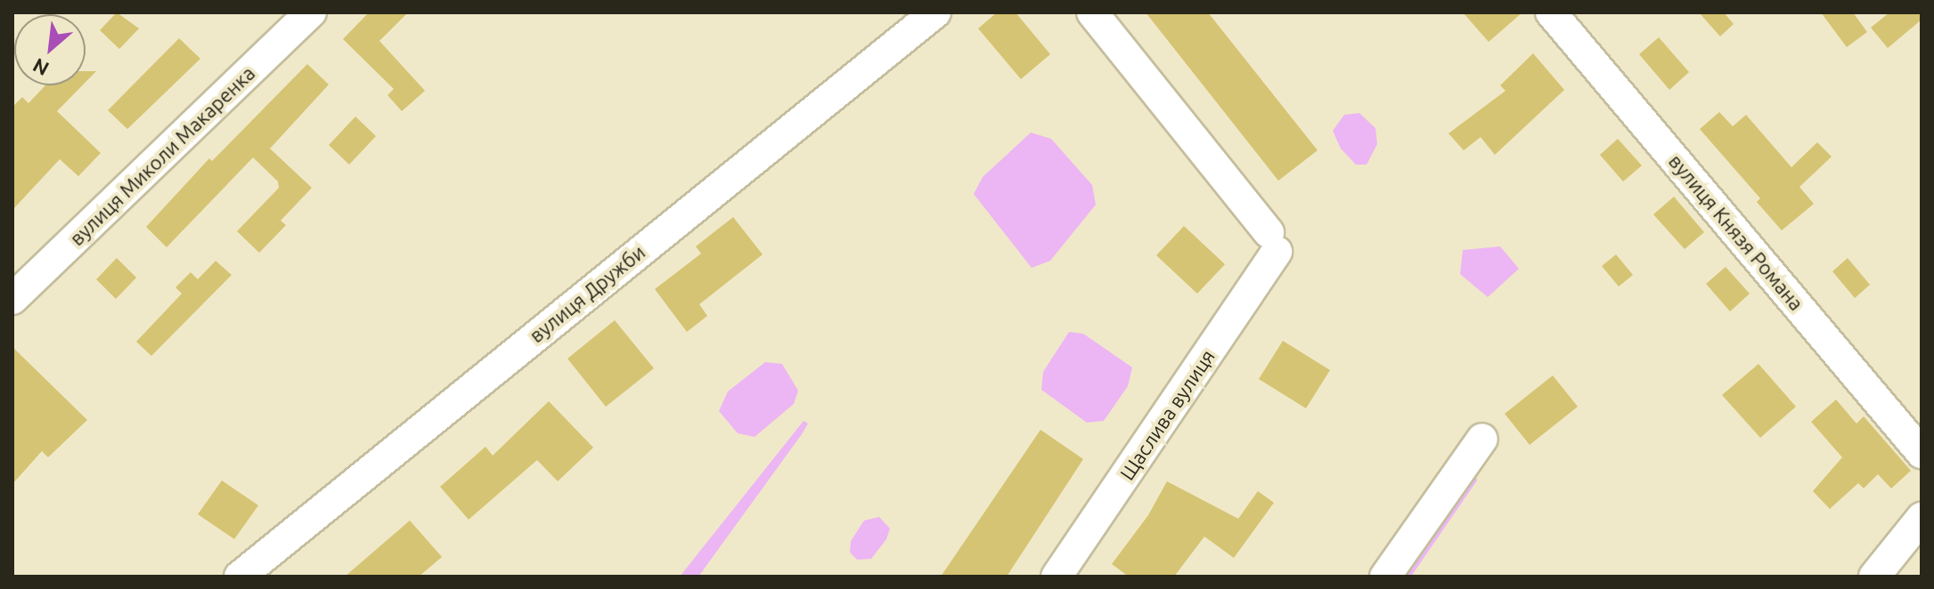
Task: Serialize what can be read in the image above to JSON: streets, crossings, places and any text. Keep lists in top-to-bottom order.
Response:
{
  "streets": {
    "street": [
      "вулиця Миколи Макаренка",
      "вулиця Князя Романа",
      "вулиця Дружби",
      "Щаслива вулиця"
    ]
  },
  "north": "bottom left"
}
